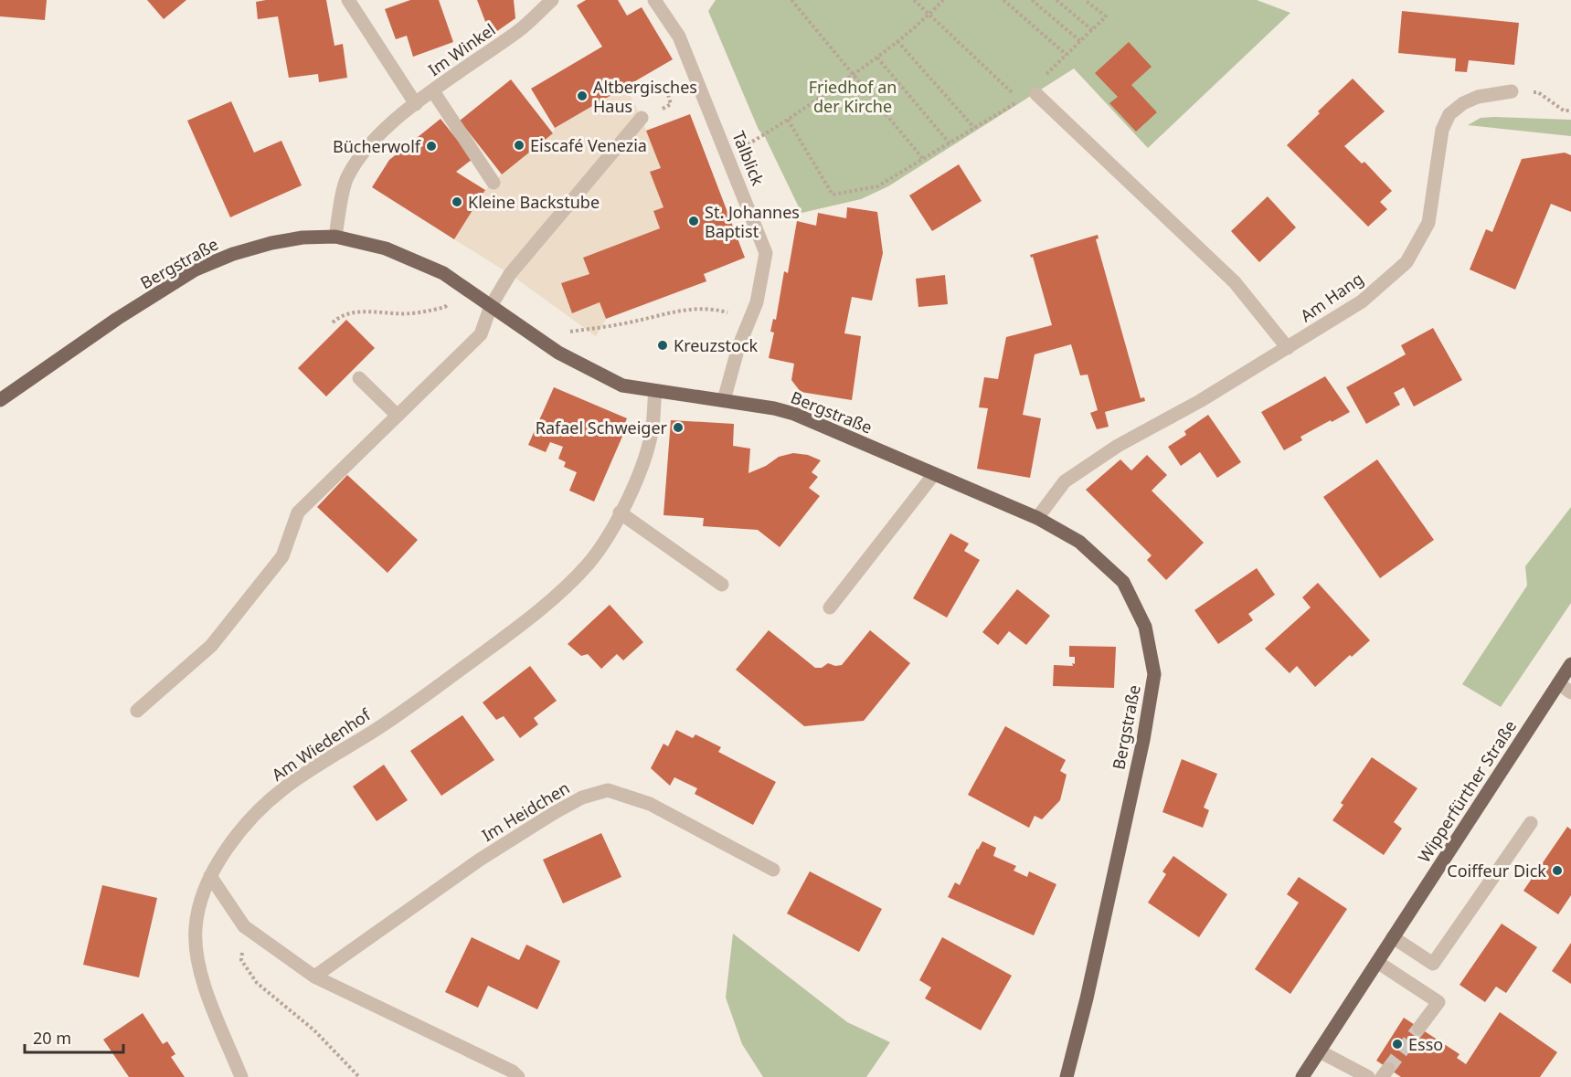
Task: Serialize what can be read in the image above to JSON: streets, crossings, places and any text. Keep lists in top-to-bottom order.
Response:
{
  "streets": {
    "main road": ["Bergstraße", "Wipperfürther Straße"],
    "street": [
      "Im Winkel",
      "Talblick",
      "Am Hang",
      "Am Wiedenhof",
      "Im Heidchen"
    ]
  },
  "crossings": [
    ["Im Winkel", "Bergstraße"],
    ["Talblick", "Bergstraße"],
    ["Bergstraße", "Am Hang"],
    ["Bergstraße", "Am Wiedenhof"]
  ],
  "parks": ["Friedhof an der Kirche"],
  "places": [
    "Altbergisches Haus",
    "Eiscafé Venezia",
    "Bücherwolf",
    "Kleine Backstube",
    "St. Johannes Baptist",
    "Kreuzstock",
    "Rafael Schweiger",
    "Coiffeur Dick",
    "Esso"
  ],
  "scale_bar": "20 m"
}
